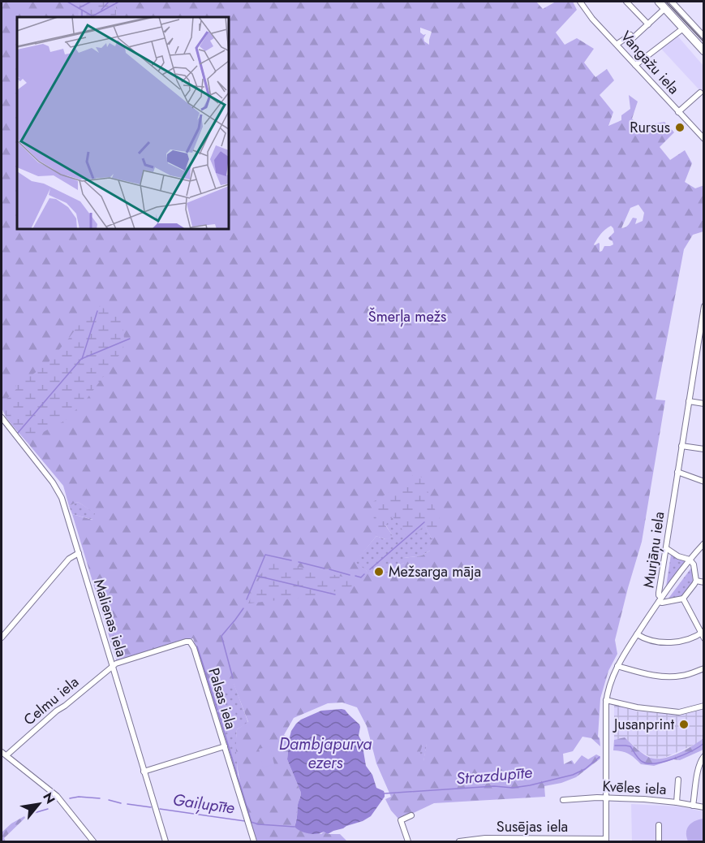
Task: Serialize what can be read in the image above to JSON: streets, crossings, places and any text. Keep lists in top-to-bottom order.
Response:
{
  "streets": {
    "street": [
      "Vangažu iela",
      "Murjāņu iela",
      "Malienas iela",
      "Palsas iela",
      "Celmu iela",
      "Kvēles iela",
      "Susējas iela"
    ]
  },
  "crossings": [
    ["Murjāņu iela", "Kvēles iela"],
    ["Murjāņu iela", "Susējas iela"],
    ["Malienas iela", "Palsas iela"],
    ["Malienas iela", "Celmu iela"],
    ["Palsas iela", "Celmu iela"]
  ],
  "water": ["Dambjapurva ezers", "Strazdupīte", "Gaiļupīte"],
  "parks": ["Šmerļa mežs"],
  "places": ["Rursus", "Mežsarga māja", "Jusanprint"],
  "north": "top right"
}
